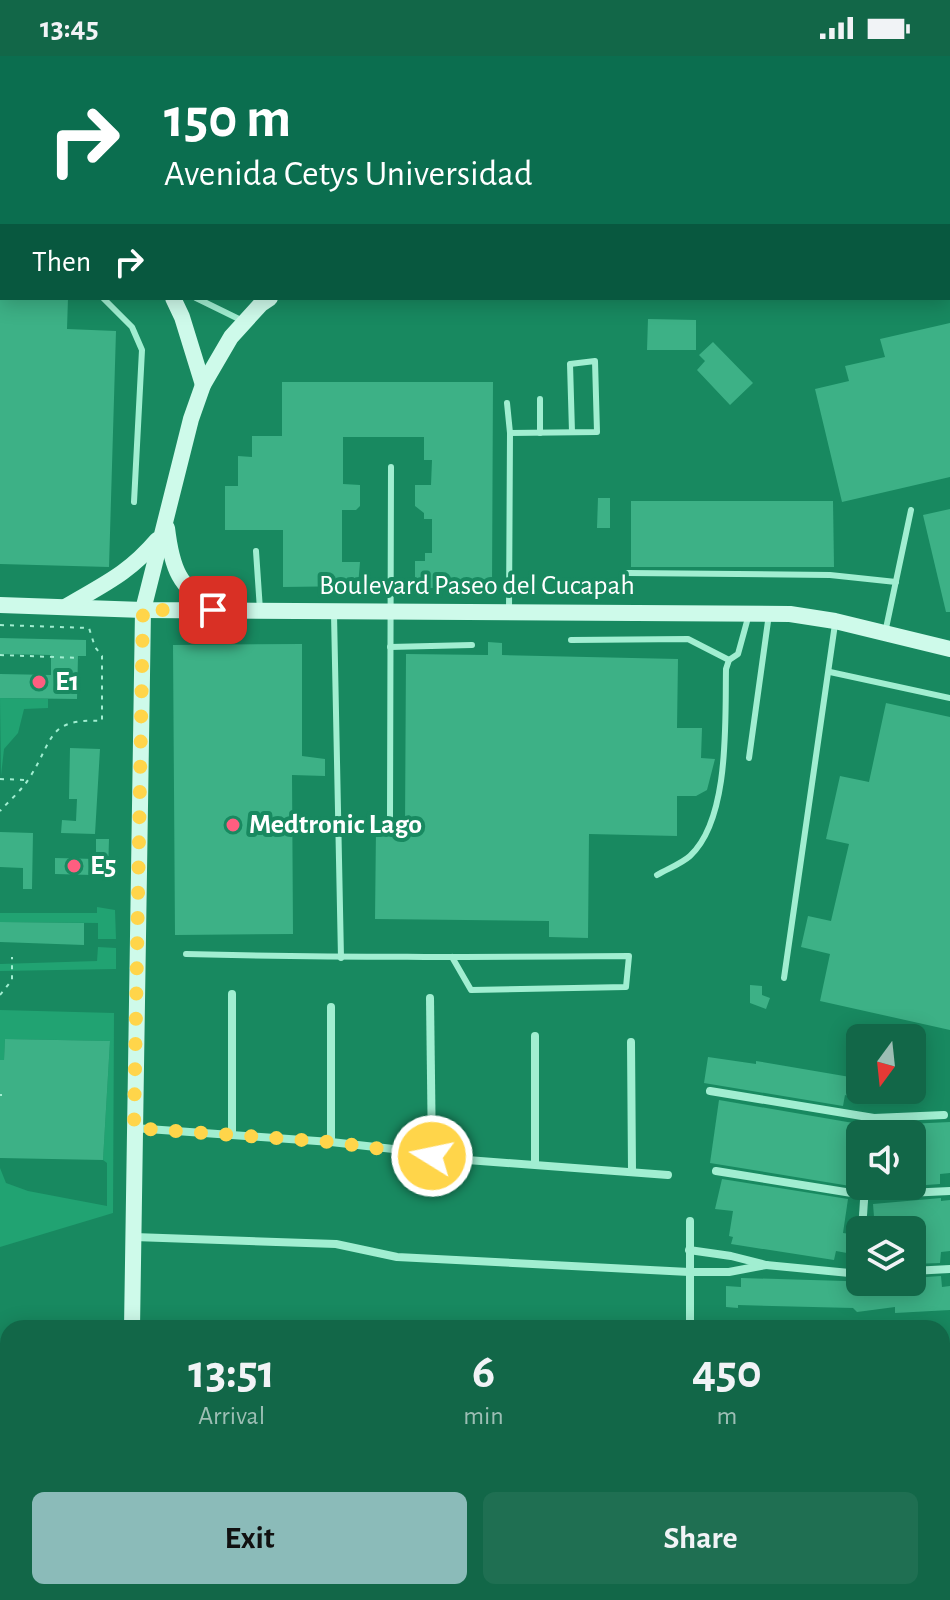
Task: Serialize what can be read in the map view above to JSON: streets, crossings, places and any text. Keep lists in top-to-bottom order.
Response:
{
  "streets": {
    "main road": ["Boulevard Paseo del Cucapah"]
  },
  "places": ["E1", "Medtronic Lago", "E5"],
  "north": "bottom",
  "page": {
    "status": "13:45",
    "turn": ["150 m", "Avenida Cetys Universidad"],
    "then": "Then",
    "eta": [
      "13:51",
      "Arrival",
      "6",
      "min",
      "450",
      "m"
    ],
    "buttons": ["Exit", "Share"]
  }
}
